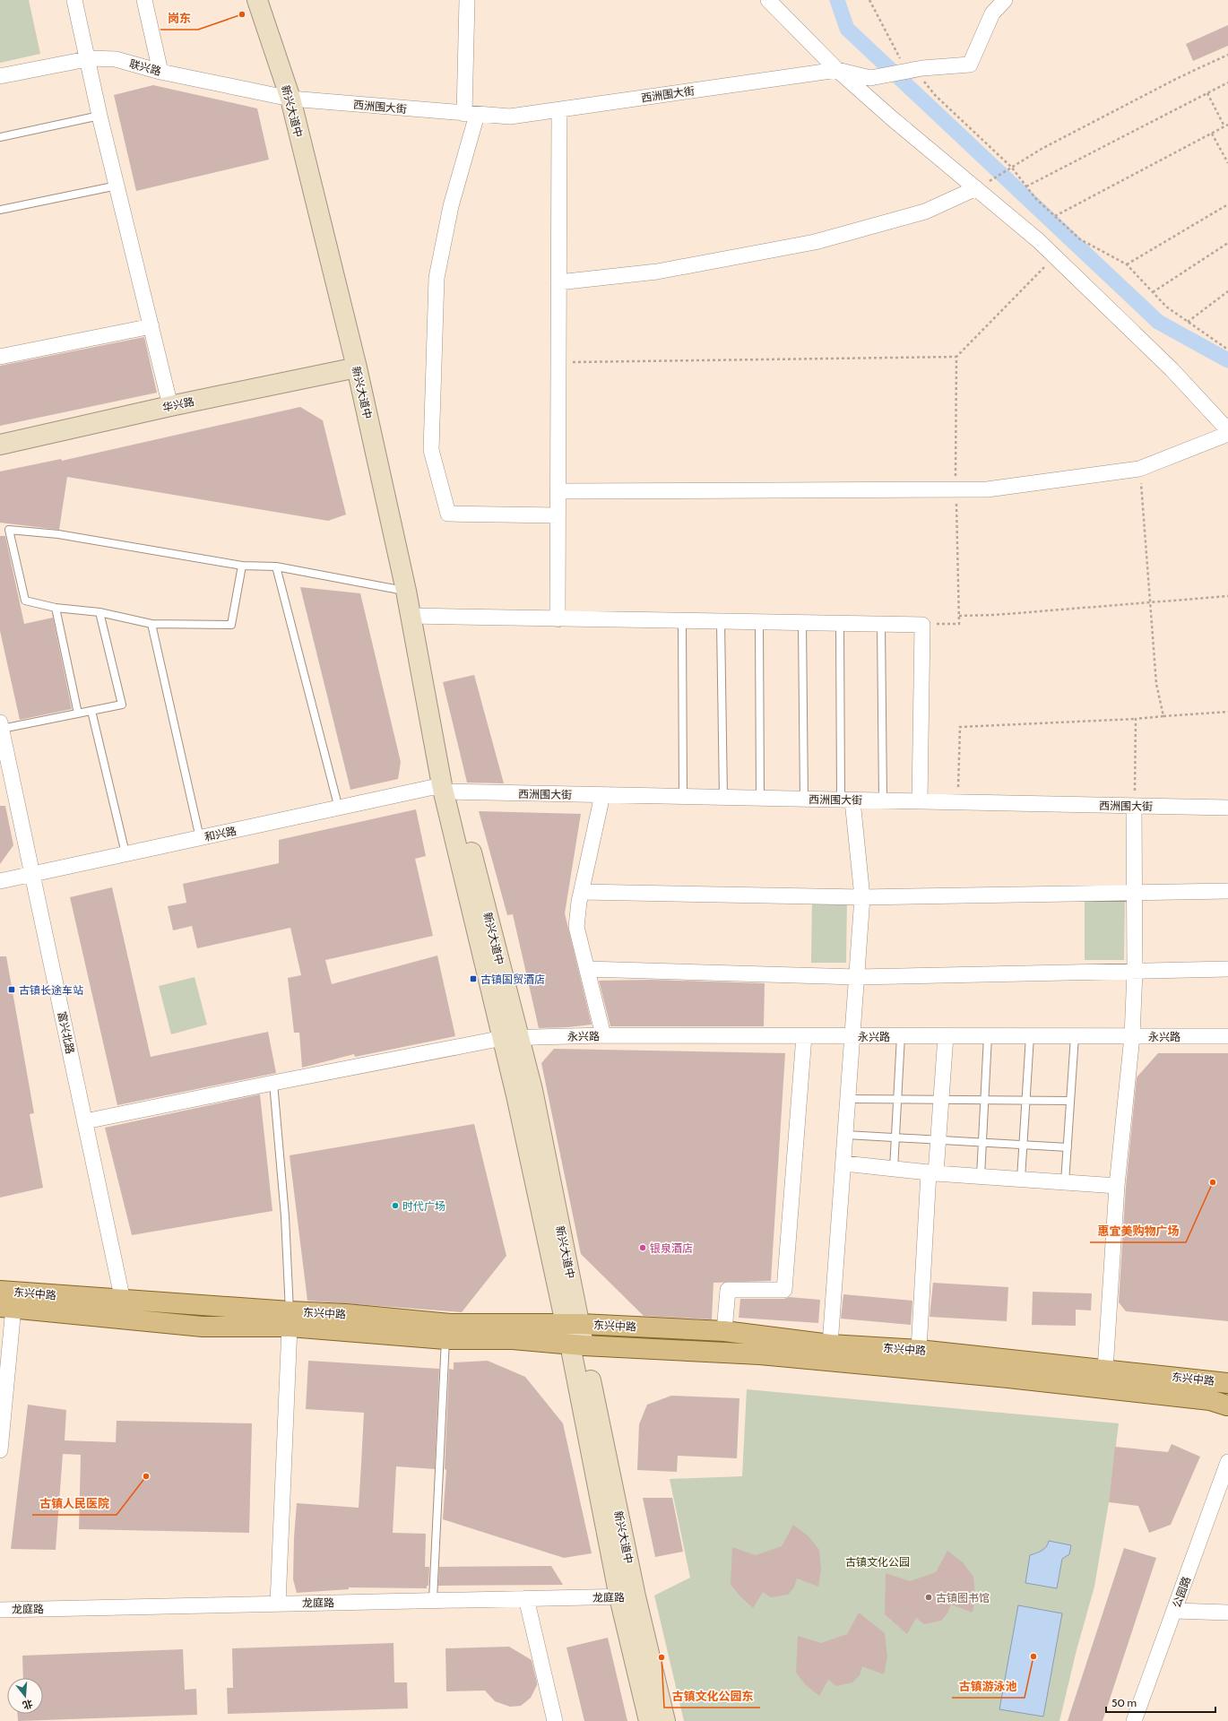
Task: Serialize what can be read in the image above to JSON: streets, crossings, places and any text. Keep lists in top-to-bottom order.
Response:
{
  "streets": {
    "main road": ["新兴大道中", "华兴路", "东兴中路"],
    "street": [
      "联兴路",
      "西洲围大街",
      "和兴路",
      "富兴北路",
      "永兴路",
      "公园路",
      "龙庭路"
    ]
  },
  "crossings": [
    ["联兴路", "西洲围大街"],
    ["联兴路", "新兴大道中"],
    ["西洲围大街", "新兴大道中"],
    ["西洲围大街", "和兴路"],
    ["新兴大道中", "华兴路"],
    ["新兴大道中", "和兴路"],
    ["新兴大道中", "永兴路"],
    ["新兴大道中", "东兴中路"],
    ["新兴大道中", "龙庭路"],
    ["和兴路", "富兴北路"],
    ["富兴北路", "永兴路"],
    ["富兴北路", "东兴中路"]
  ],
  "parks": ["古镇文化公园"],
  "places": {
    "other": [
      "岗东",
      "惠宜美购物广场",
      "时代广场",
      "银泉酒店",
      "古镇人民医院",
      "古镇图书馆",
      "古镇游泳池",
      "古镇文化公园东"
    ],
    "transit": ["古镇国贸酒店", "古镇长途车站"]
  },
  "scale_bar": "50 m",
  "north": "bottom"
}
